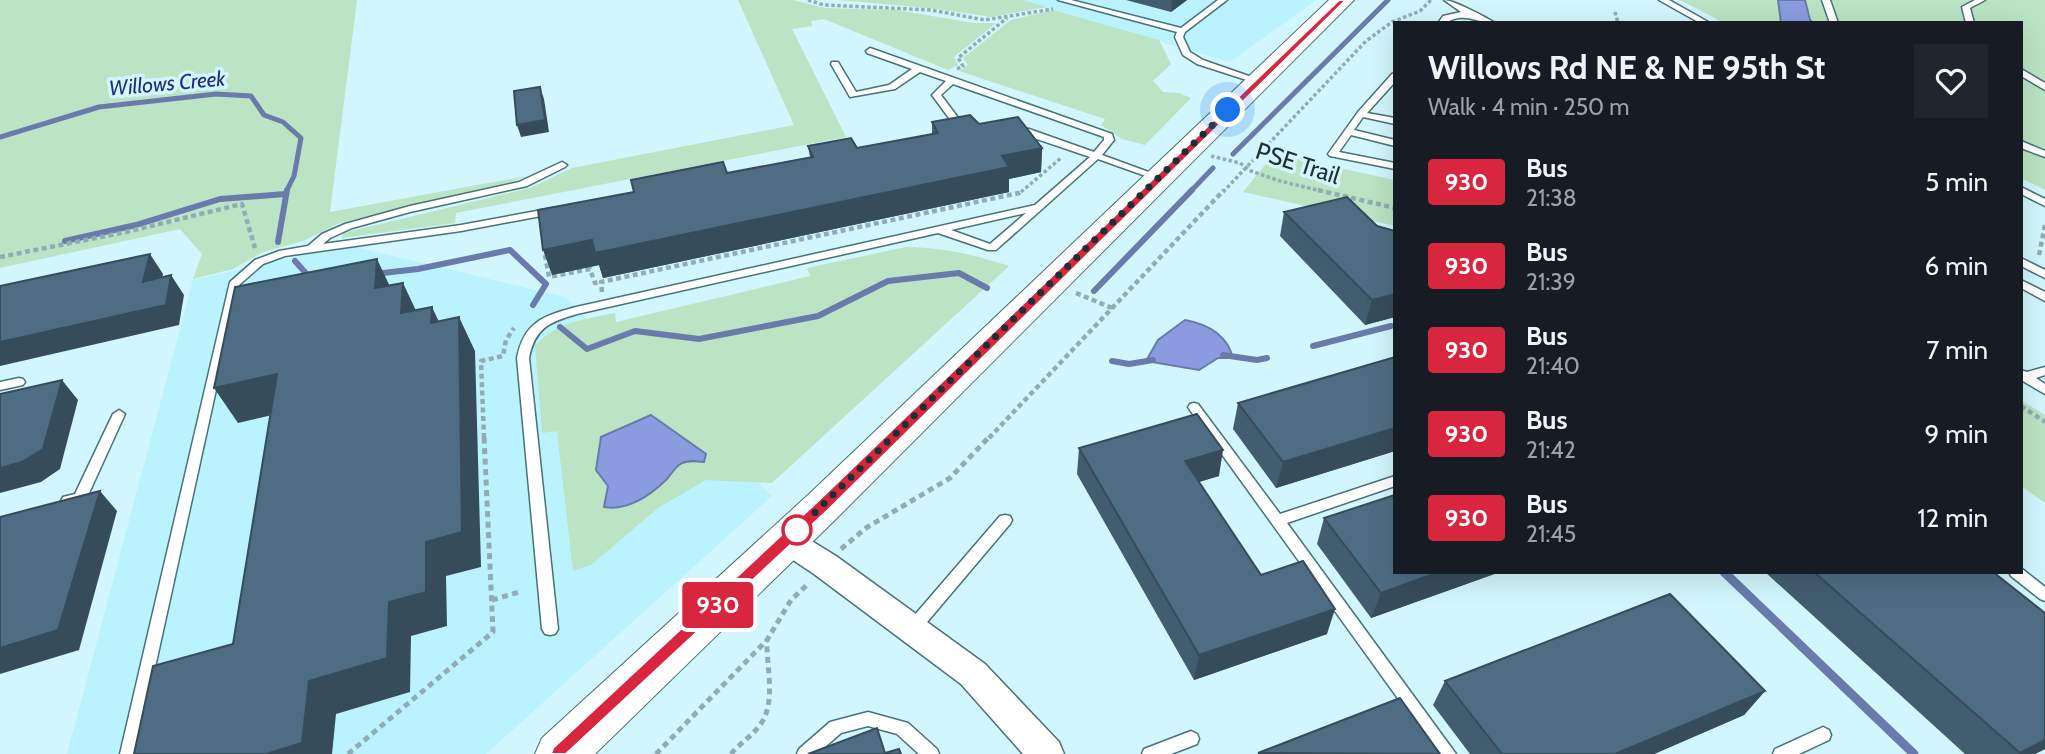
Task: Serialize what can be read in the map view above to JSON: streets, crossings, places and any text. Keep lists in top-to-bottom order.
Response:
{
  "streets": {
    "path": ["PSE Trail"]
  },
  "water": ["Willows Creek"],
  "lines": ["bus line 930"],
  "page": {
    "on_map": "930",
    "heading": ["Willows Rd NE & NE 95th St", "Walk · 4 min · 250 m"],
    "list": [
      {
        "mark": "930",
        "name": "Bus",
        "note": "21:38",
        "value": "5 min"
      },
      {
        "mark": "930",
        "name": "Bus",
        "note": "21:39",
        "value": "6 min"
      },
      {
        "mark": "930",
        "name": "Bus",
        "note": "21:40",
        "value": "7 min"
      },
      {
        "mark": "930",
        "name": "Bus",
        "note": "21:42",
        "value": "9 min"
      },
      {
        "mark": "930",
        "name": "Bus",
        "note": "21:45",
        "value": "12 min"
      }
    ]
  }
}
